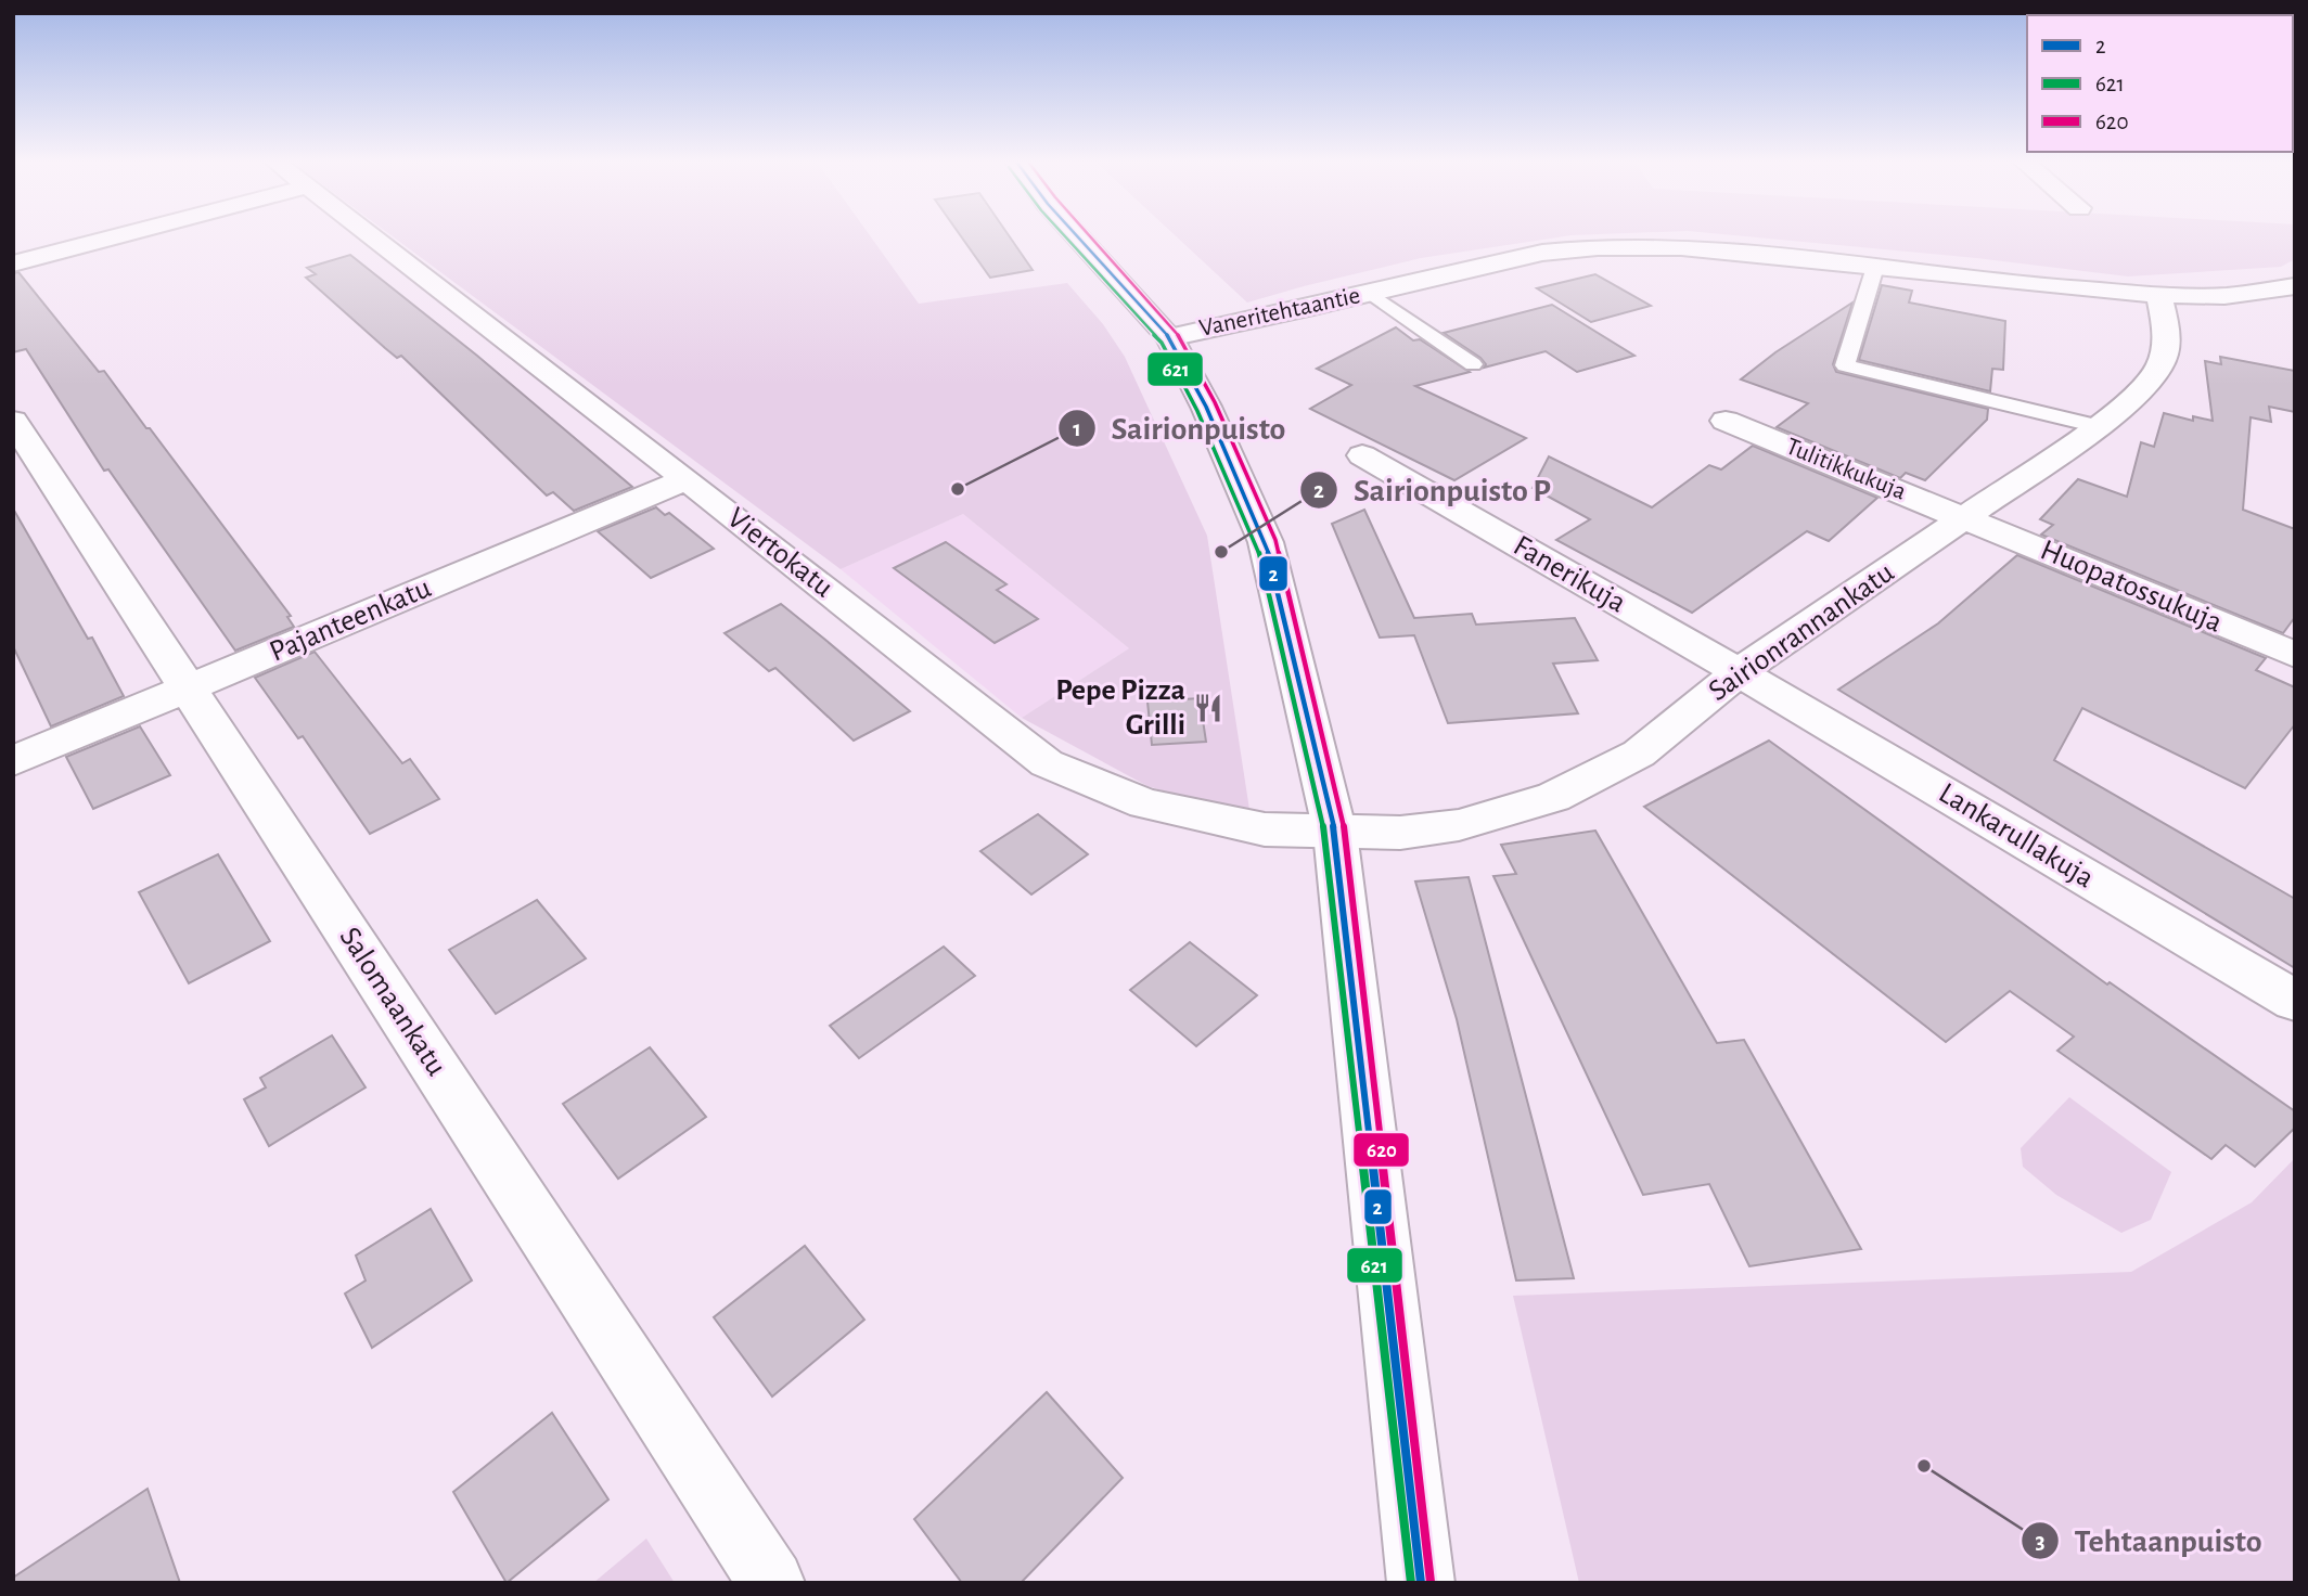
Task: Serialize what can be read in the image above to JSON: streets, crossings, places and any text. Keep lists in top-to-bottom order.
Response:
{
  "streets": {
    "street": [
      "Vaneritehtaantie",
      "Tulitikkukuja",
      "Viertokatu",
      "Fanerikuja",
      "Huopatossukuja",
      "Pajanteenkatu",
      "Sairionrannankatu",
      "Lankarullakuja",
      "Salomaankatu"
    ]
  },
  "crossings": [
    ["Vaneritehtaantie", "Sairionrannankatu"],
    ["Tulitikkukuja", "Huopatossukuja"],
    ["Tulitikkukuja", "Sairionrannankatu"],
    ["Viertokatu", "Pajanteenkatu"],
    ["Viertokatu", "Sairionrannankatu"],
    ["Fanerikuja", "Sairionrannankatu"],
    ["Fanerikuja", "Lankarullakuja"],
    ["Huopatossukuja", "Sairionrannankatu"],
    ["Pajanteenkatu", "Salomaankatu"],
    ["Sairionrannankatu", "Lankarullakuja"]
  ],
  "places": {
    "other": ["Sairionpuisto", "Sairionpuisto P", "Tehtaanpuisto"],
    "restaurant": ["Pepe Pizza Grilli"]
  },
  "lines": ["transit line 2", "transit line 621", "transit line 620"],
  "legend": ["2", "621", "620"]
}
